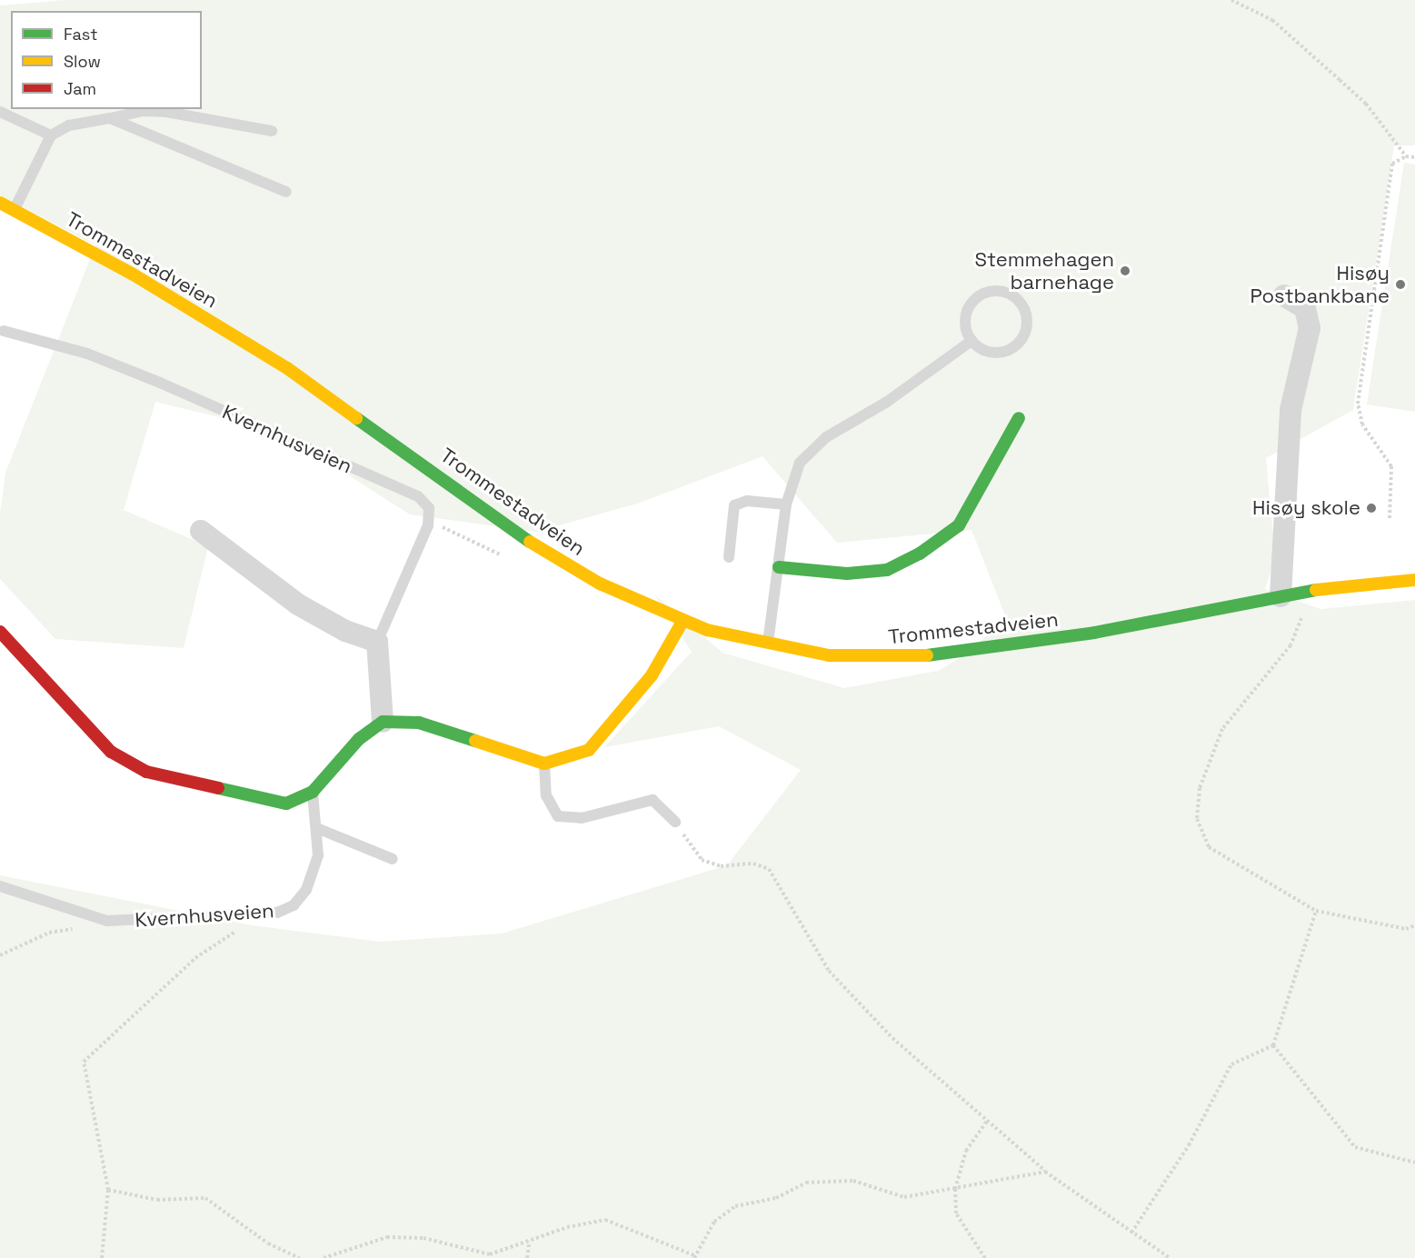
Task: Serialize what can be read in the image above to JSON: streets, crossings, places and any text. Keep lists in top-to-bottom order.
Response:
{
  "streets": {
    "main road": ["Trommestadveien"],
    "lane": ["Kvernhusveien"]
  },
  "places": ["Stemmehagen barnehage", "Hisøy Postbankbane", "Hisøy skole"],
  "legend": ["Fast", "Slow", "Jam"]
}
